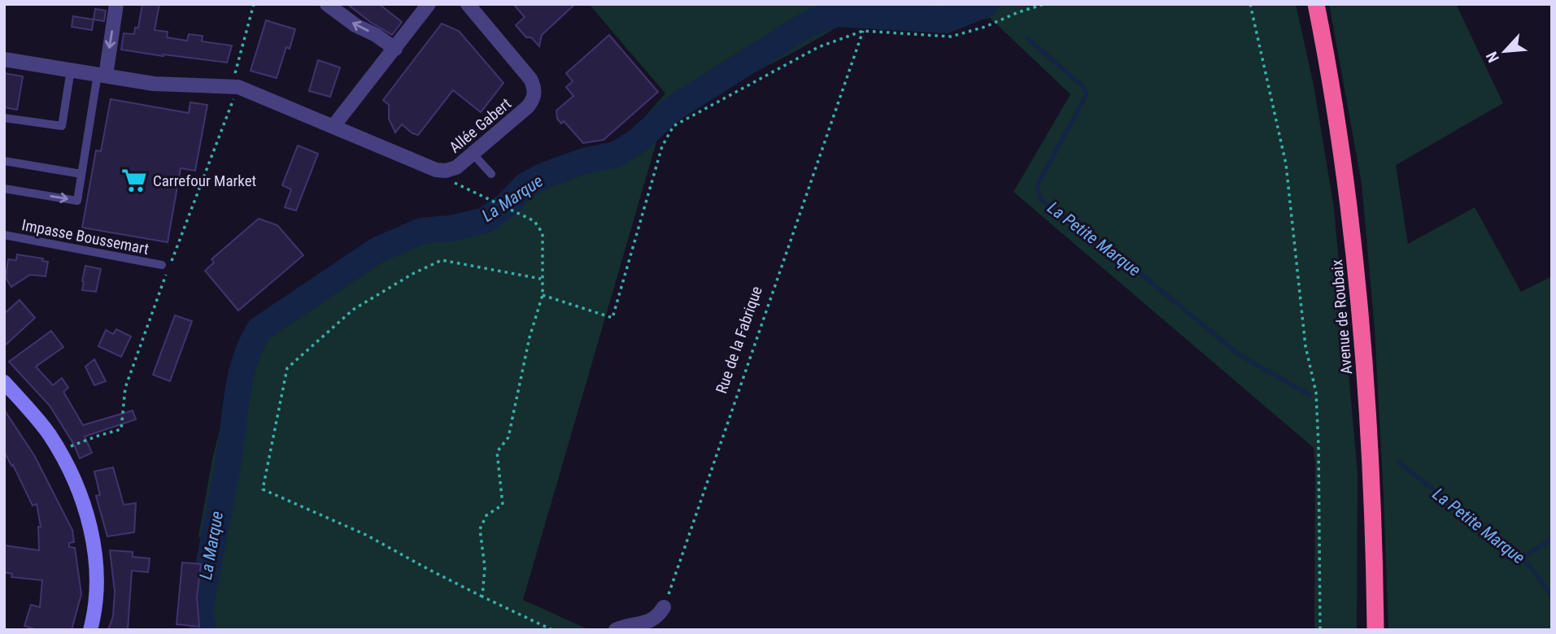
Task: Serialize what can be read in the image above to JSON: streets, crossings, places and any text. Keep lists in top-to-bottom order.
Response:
{
  "streets": {
    "highway": ["Avenue de Roubaix"],
    "street": ["Allée Gabert"],
    "lane": ["Impasse Boussemart"],
    "path": ["Rue de la Fabrique"]
  },
  "water": ["La Marque", "La Petite Marque"],
  "places": {
    "supermarket": ["Carrefour Market"]
  },
  "north": "bottom left"
}
